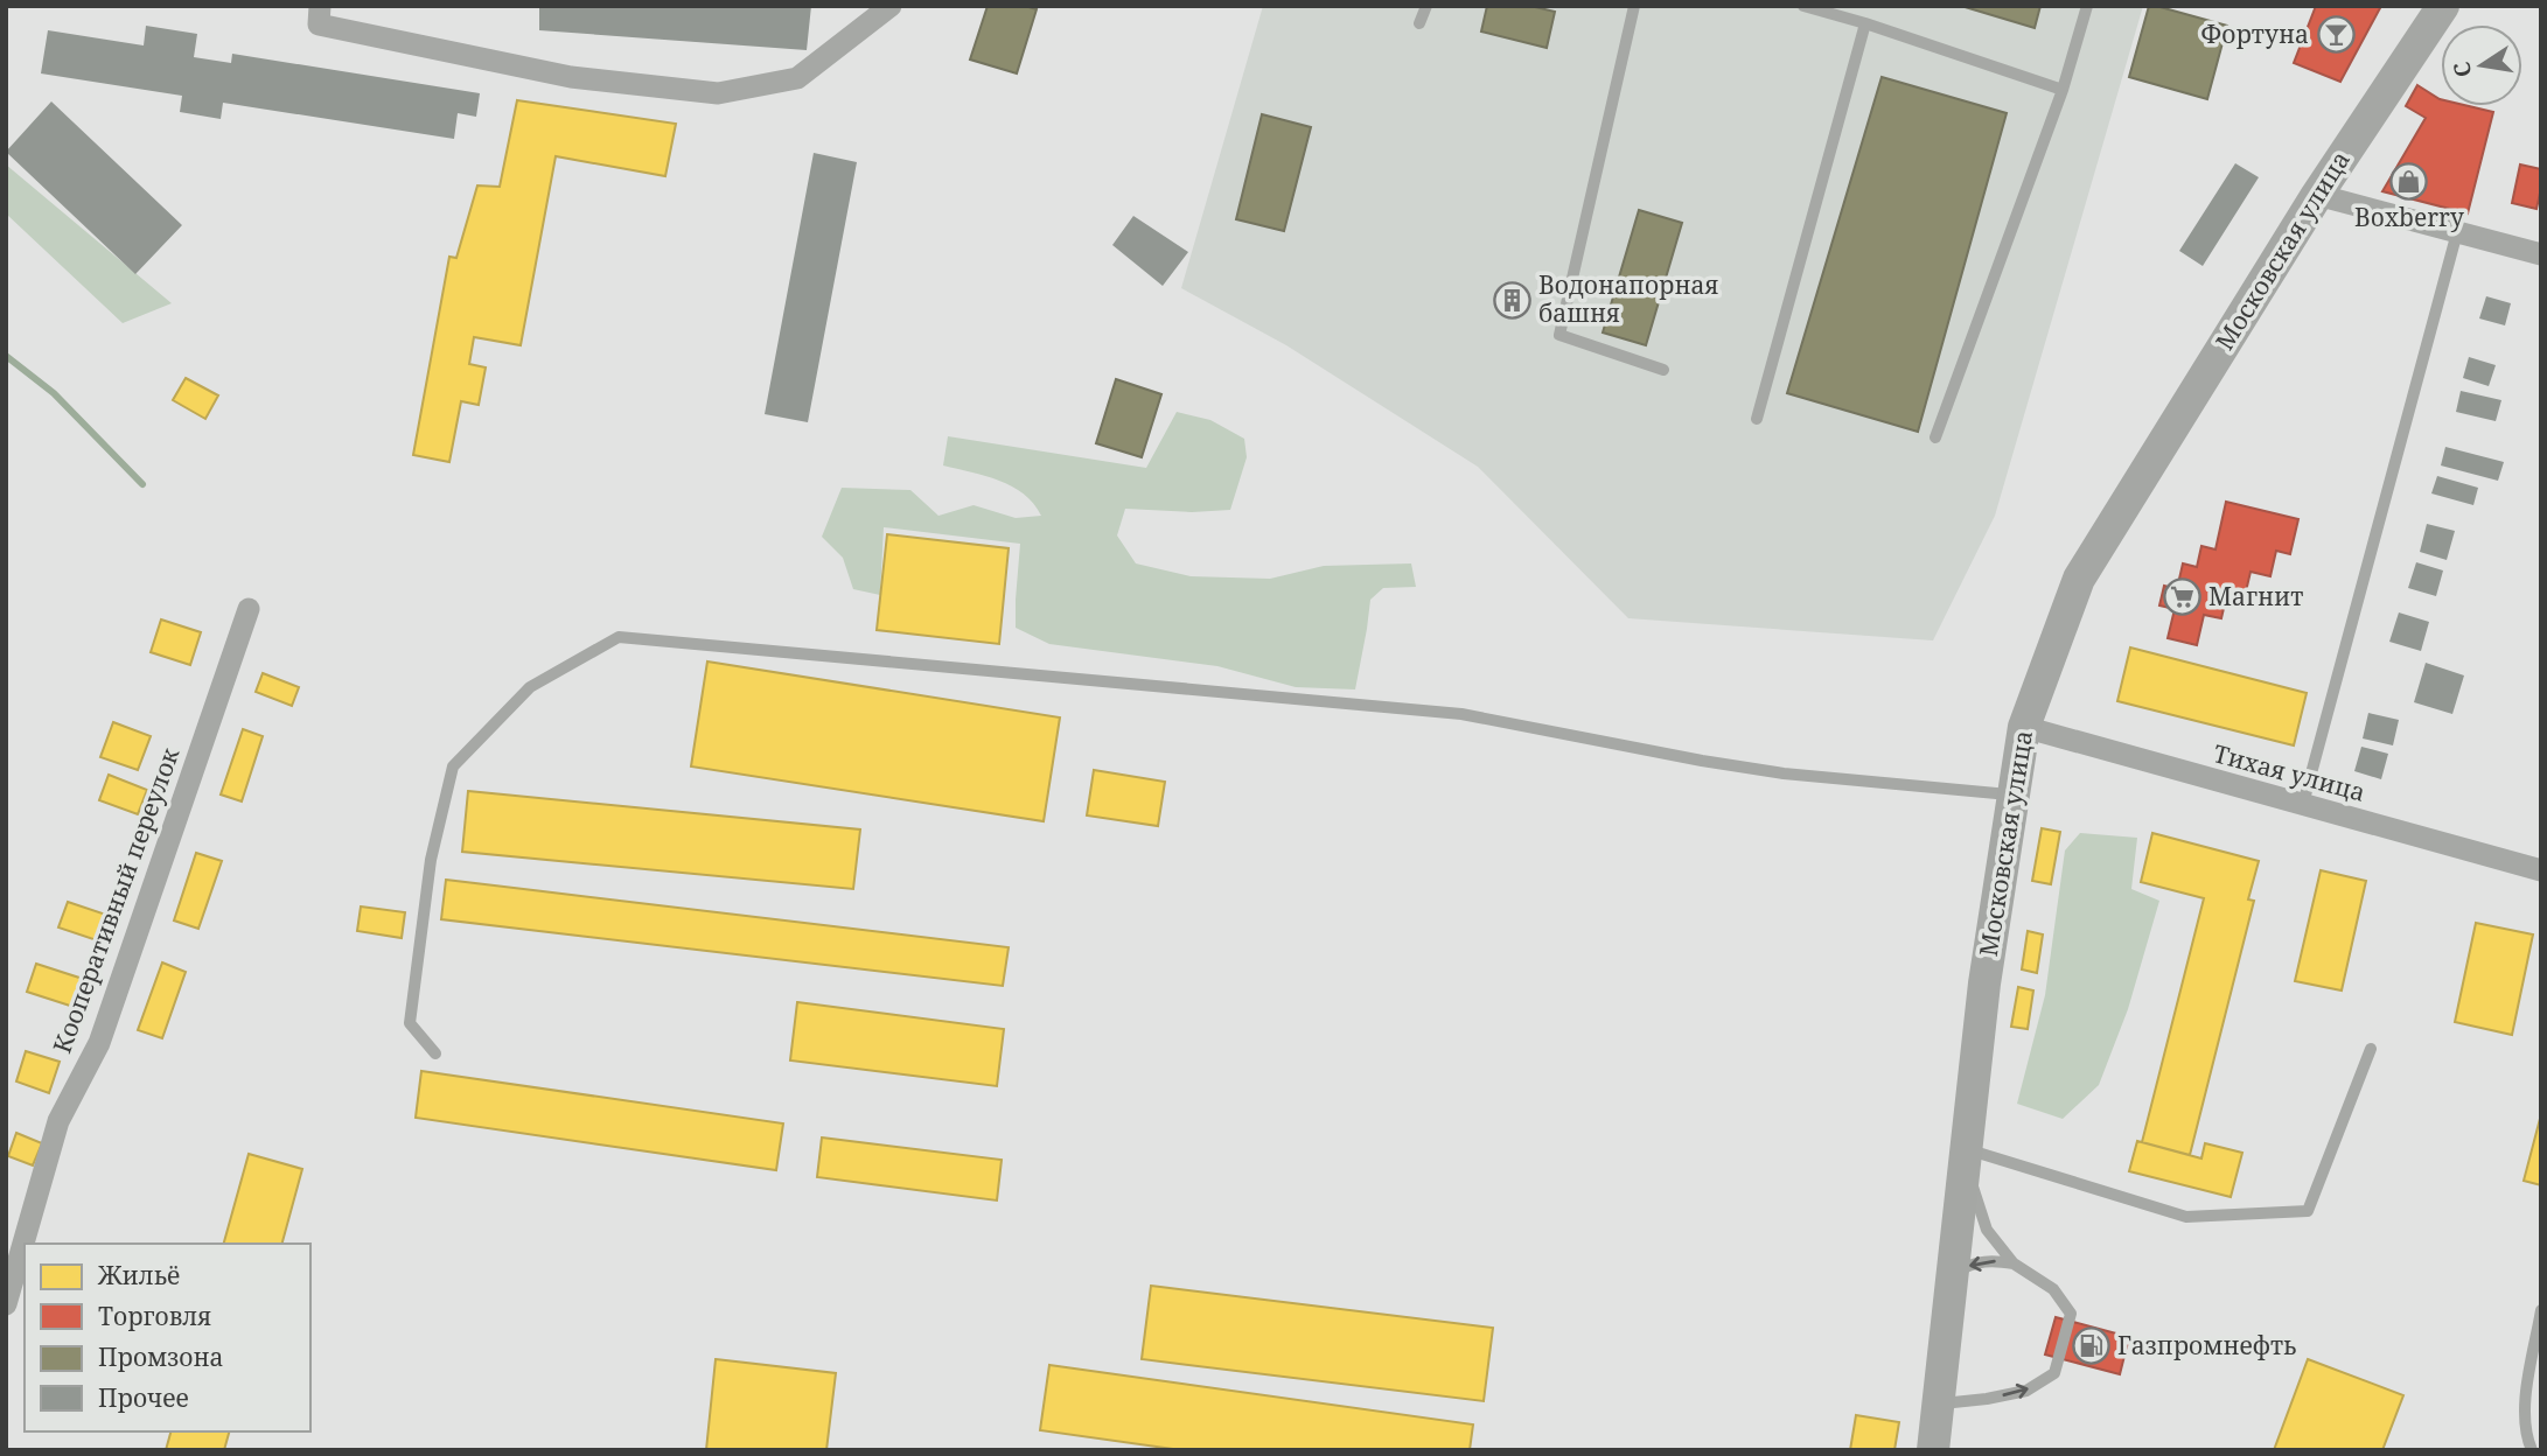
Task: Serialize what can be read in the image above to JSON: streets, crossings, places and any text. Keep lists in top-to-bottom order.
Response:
{
  "streets": {
    "street": ["Московская улица", "Тихая улица", "Кооперативный переулок"]
  },
  "crossings": [
    ["Московская улица", "Тихая улица"]
  ],
  "places": {
    "bar": ["Фортуна"],
    "shop": ["Boxberry"],
    "building": ["Водонапорная башня"],
    "supermarket": ["Магнит"],
    "fuel station": ["Газпромнефть"]
  },
  "legend": [
    "Жильё",
    "Торговля",
    "Промзона",
    "Прочее"
  ],
  "north": "left"
}
